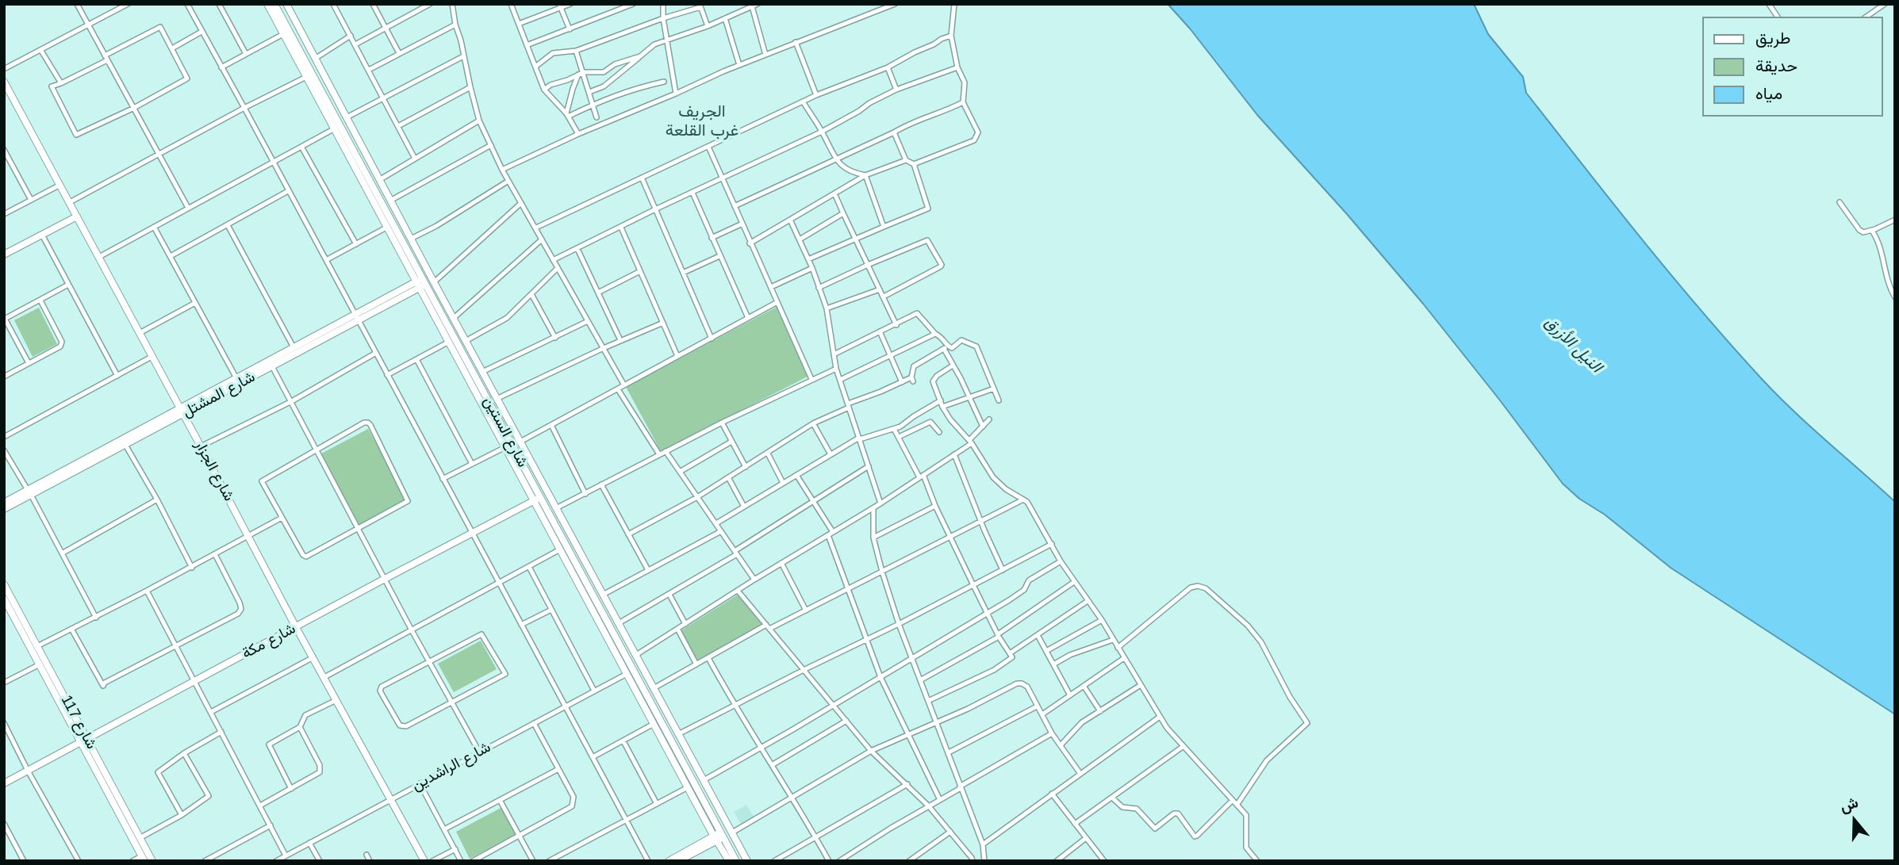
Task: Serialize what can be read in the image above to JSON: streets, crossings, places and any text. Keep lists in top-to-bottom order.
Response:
{
  "streets": {
    "street": [
      "شارع المشتل",
      "شارع الستين",
      "شارع الجزار",
      "شارع مكة",
      "شارع 117",
      "شارع الراشدين"
    ]
  },
  "crossings": [
    ["شارع المشتل", "شارع الستين"],
    ["شارع المشتل", "شارع الجزار"],
    ["شارع الستين", "شارع مكة"],
    ["شارع الستين", "شارع الراشدين"],
    ["شارع الجزار", "شارع مكة"],
    ["شارع الجزار", "شارع الراشدين"],
    ["شارع مكة", "شارع 117"]
  ],
  "districts": ["الجريف غرب القلعة"],
  "water": ["النيل الأزرق"],
  "legend": ["طريق", "حديقة", "مياه"],
  "north": "top"
}
